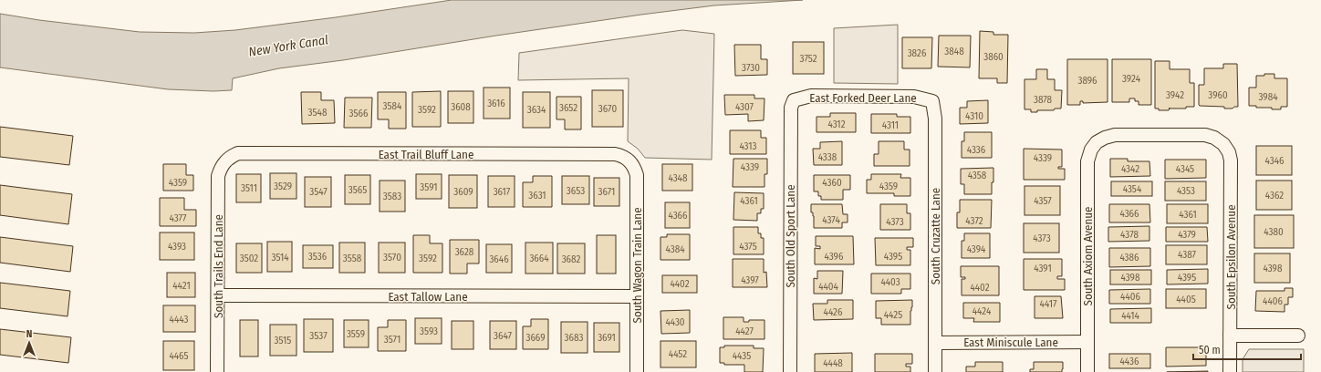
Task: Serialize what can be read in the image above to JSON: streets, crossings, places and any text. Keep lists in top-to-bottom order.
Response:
{
  "streets": {
    "street": [
      "East Forked Deer Lane",
      "East Trail Bluff Lane",
      "South Old Sport Lane",
      "South Cruzatte Lane",
      "South Axiom Avenue",
      "South Epsilon Avenue",
      "South Wagon Train Lane",
      "South Trails End Lane",
      "East Tallow Lane",
      "East Miniscule Lane"
    ]
  },
  "crossings": [
    ["East Forked Deer Lane", "South Old Sport Lane"],
    ["East Forked Deer Lane", "South Cruzatte Lane"],
    ["East Trail Bluff Lane", "South Wagon Train Lane"],
    ["East Trail Bluff Lane", "South Trails End Lane"],
    ["South Cruzatte Lane", "East Miniscule Lane"],
    ["South Axiom Avenue", "South Epsilon Avenue"],
    ["South Axiom Avenue", "East Miniscule Lane"],
    ["South Wagon Train Lane", "East Tallow Lane"],
    ["South Trails End Lane", "East Tallow Lane"]
  ],
  "water": ["New York Canal"],
  "house_numbers": [
    "3848",
    "3826",
    "3860",
    "3752",
    "3730",
    "3924",
    "3896",
    "3942",
    "3960",
    "3984",
    "3878",
    "3616",
    "3584",
    "3608",
    "4307",
    "3652",
    "3670",
    "3592",
    "3634",
    "3548",
    "3566",
    "4310",
    "4312",
    "4311",
    "4313",
    "4336",
    "4338",
    "4339",
    "4346",
    "4339",
    "4342",
    "4345",
    "4358",
    "4348",
    "4359",
    "4360",
    "3529",
    "4359",
    "3591",
    "3511",
    "4354",
    "3565",
    "3653",
    "4353",
    "3547",
    "3609",
    "3617",
    "3671",
    "3631",
    "4362",
    "3583",
    "4361",
    "4357",
    "4366",
    "4361",
    "4366",
    "4377",
    "4374",
    "4372",
    "4373",
    "4380",
    "4378",
    "4379",
    "4373",
    "4393",
    "4375",
    "4384",
    "4394",
    "3628",
    "4387",
    "3536",
    "4396",
    "4395",
    "3514",
    "3570",
    "4386",
    "3502",
    "3558",
    "3592",
    "3664",
    "3646",
    "3682",
    "4391",
    "4398",
    "4398",
    "4395",
    "4397",
    "4403",
    "4402",
    "4421",
    "4404",
    "4402",
    "4406",
    "4405",
    "4406",
    "4417",
    "4424",
    "4426",
    "4425",
    "4414",
    "4443",
    "4430",
    "3593",
    "4427",
    "3559",
    "3537",
    "3647",
    "3669",
    "3683",
    "3691",
    "3571",
    "3515",
    "4452",
    "4465",
    "4435",
    "4436",
    "4448"
  ],
  "scale_bar": "50 m",
  "north": "top"
}
